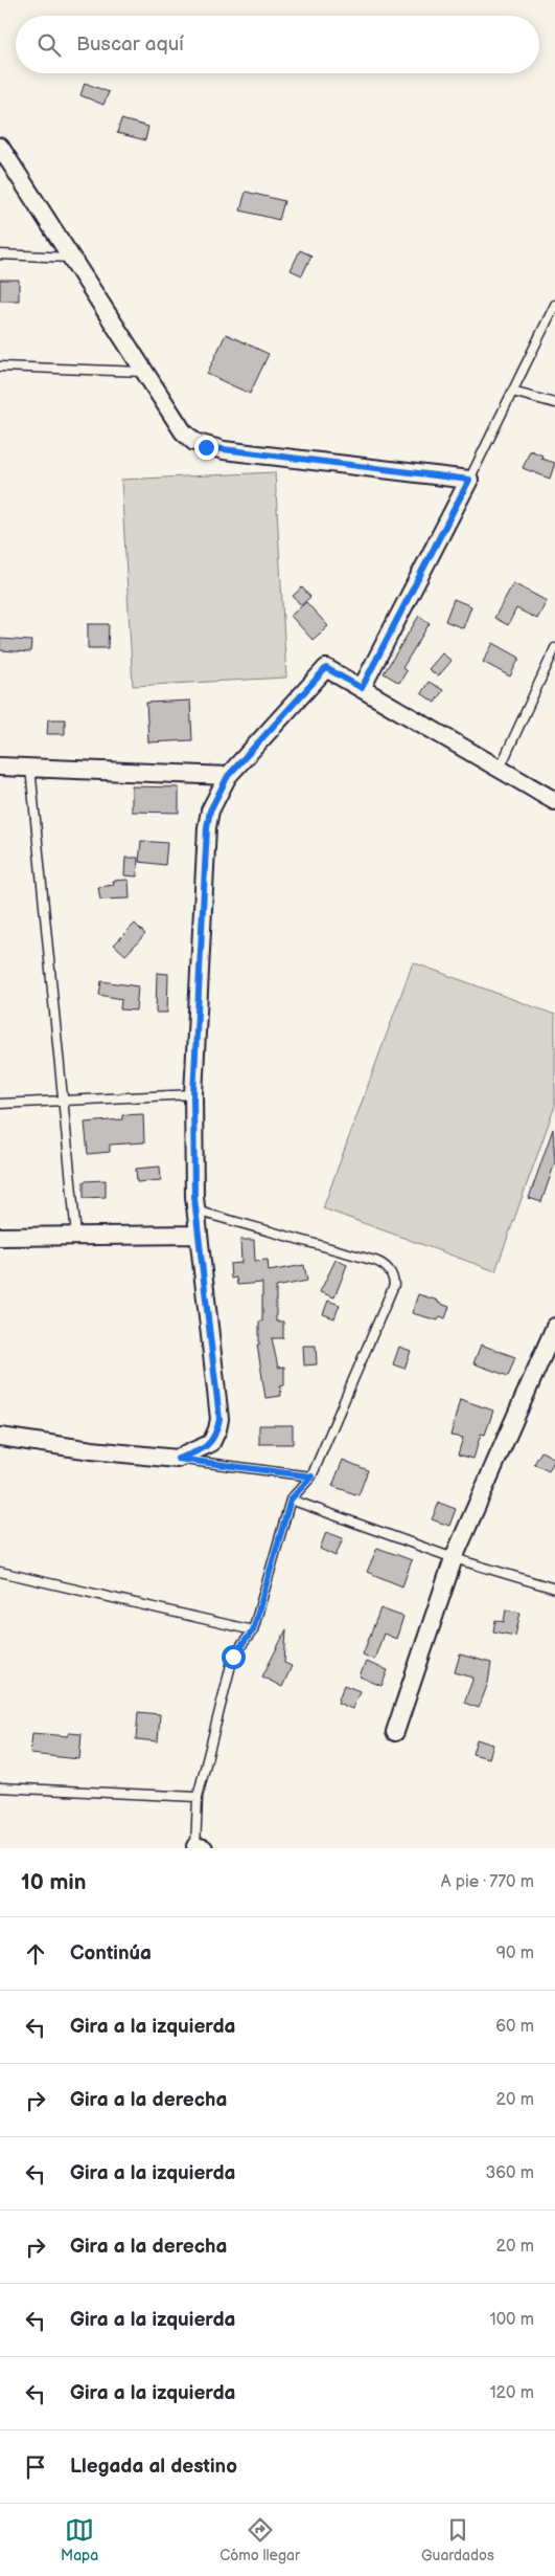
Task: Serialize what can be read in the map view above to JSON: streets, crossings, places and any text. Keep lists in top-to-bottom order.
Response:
{
  "page": {
    "search": "Buscar aquí",
    "heading": ["10 min", "A pie · 770 m"],
    "list": [
      ["Continúa", "90 m"],
      ["Gira a la izquierda", "60 m"],
      ["Gira a la derecha", "20 m"],
      ["Gira a la izquierda", "360 m"],
      ["Gira a la derecha", "20 m"],
      ["Gira a la izquierda", "100 m"],
      ["Gira a la izquierda", "120 m"],
      "Llegada al destino"
    ],
    "nav": ["Mapa", "Cómo llegar", "Guardados"]
  }
}
